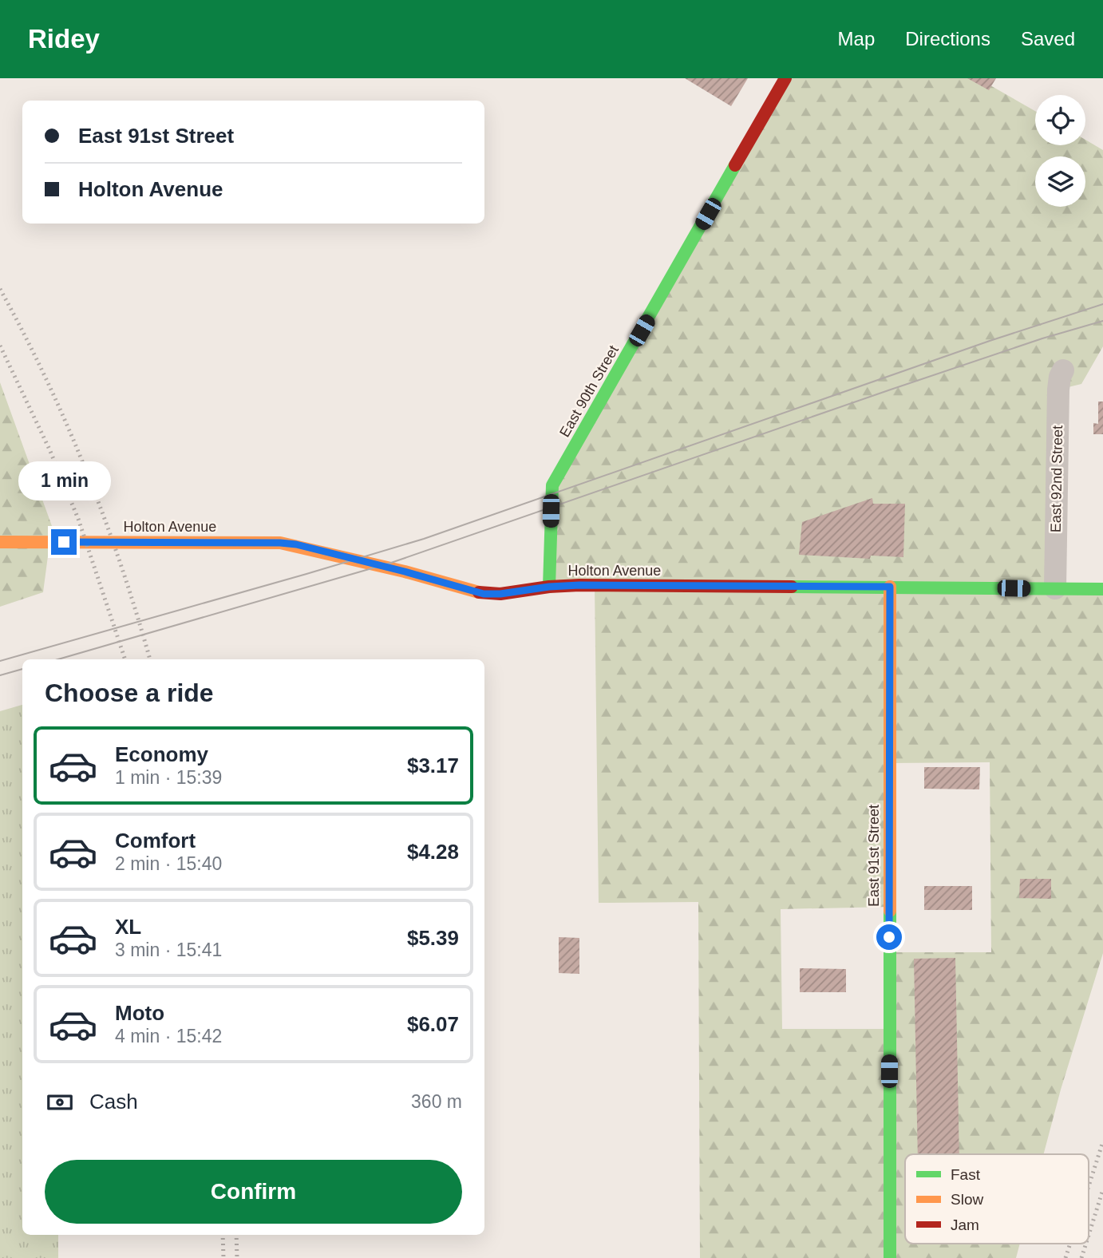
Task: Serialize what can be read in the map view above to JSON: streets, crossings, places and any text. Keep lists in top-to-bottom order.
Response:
{
  "streets": {
    "street": [
      "East 90th Street",
      "East 92nd Street",
      "Holton Avenue",
      "East 91st Street"
    ]
  },
  "crossings": [
    ["East 90th Street", "Holton Avenue"],
    ["East 92nd Street", "Holton Avenue"],
    ["Holton Avenue", "East 91st Street"]
  ],
  "legend": ["Fast", "Slow", "Jam"],
  "page": {
    "header": "Ridey",
    "nav": ["Map", "Directions", "Saved"],
    "banner": ["East 91st Street", "Holton Avenue"],
    "bubble": "1 min",
    "heading": "Choose a ride",
    "list": [
      {
        "name": "Economy",
        "note": "1 min · 15:39",
        "value": "$3.17"
      },
      {
        "name": "Comfort",
        "note": "2 min · 15:40",
        "value": "$4.28"
      },
      {
        "name": "XL",
        "note": "3 min · 15:41",
        "value": "$5.39"
      },
      {
        "name": "Moto",
        "note": "4 min · 15:42",
        "value": "$6.07"
      }
    ],
    "pay": ["Cash", "360 m"],
    "buttons": "Confirm"
  }
}
